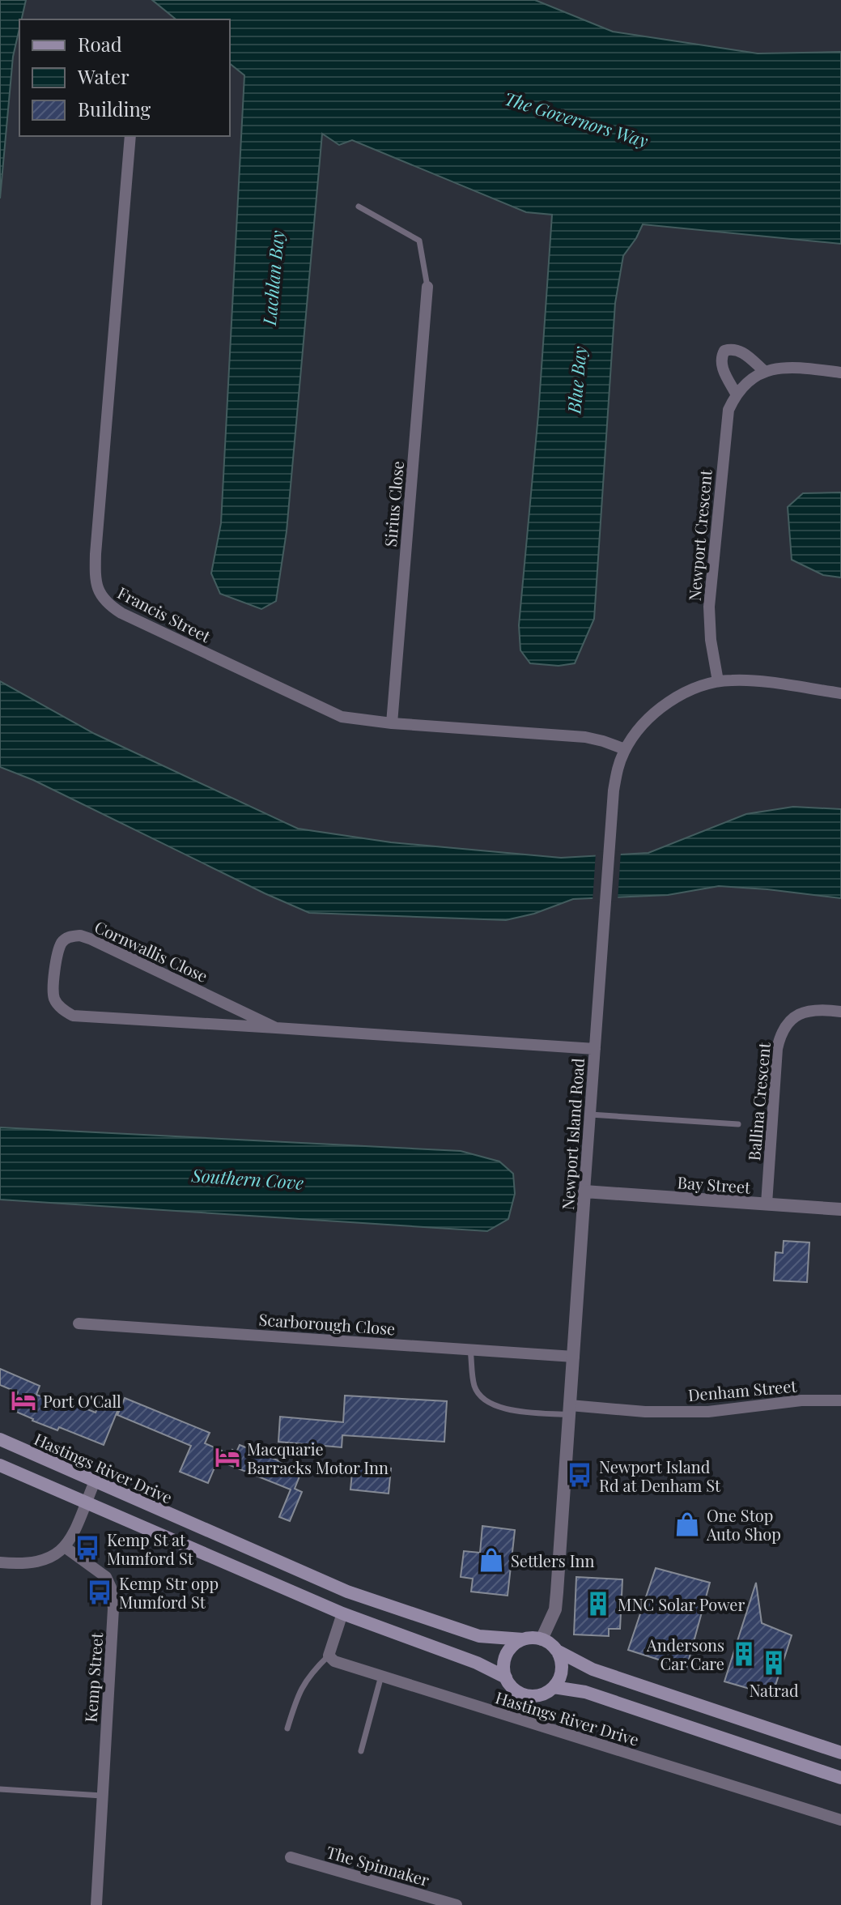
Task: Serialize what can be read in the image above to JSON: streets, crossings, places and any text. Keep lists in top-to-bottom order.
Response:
{
  "streets": {
    "main road": ["Hastings River Drive"],
    "street": [
      "Sirius Close",
      "Newport Crescent",
      "Francis Street",
      "Cornwallis Close",
      "Ballina Crescent",
      "Newport Island Road",
      "Bay Street",
      "Scarborough Close",
      "Denham Street",
      "Kemp Street",
      "The Spinnaker"
    ]
  },
  "crossings": [
    ["Sirius Close", "Francis Street"],
    ["Newport Crescent", "Newport Island Road"],
    ["Francis Street", "Newport Island Road"],
    ["Cornwallis Close", "Newport Island Road"],
    ["Ballina Crescent", "Bay Street"],
    ["Newport Island Road", "Bay Street"],
    ["Newport Island Road", "Scarborough Close"],
    ["Newport Island Road", "Denham Street"],
    ["Newport Island Road", "Hastings River Drive"]
  ],
  "water": [
    "The Governors Way",
    "Lachlan Bay",
    "Blue Bay",
    "Southern Cove"
  ],
  "places": {
    "hotel": ["Port O'Call", "Macquarie Barracks Motor Inn"],
    "bus stop": ["Newport Island Rd at Denham St", "Kemp St at Mumford St", "Kemp Str opp Mumford St"],
    "shop": ["One Stop Auto Shop", "Settlers Inn"],
    "building": ["MNC Solar Power", "Andersons Car Care", "Natrad"]
  },
  "legend": ["Road", "Water", "Building"]
}
